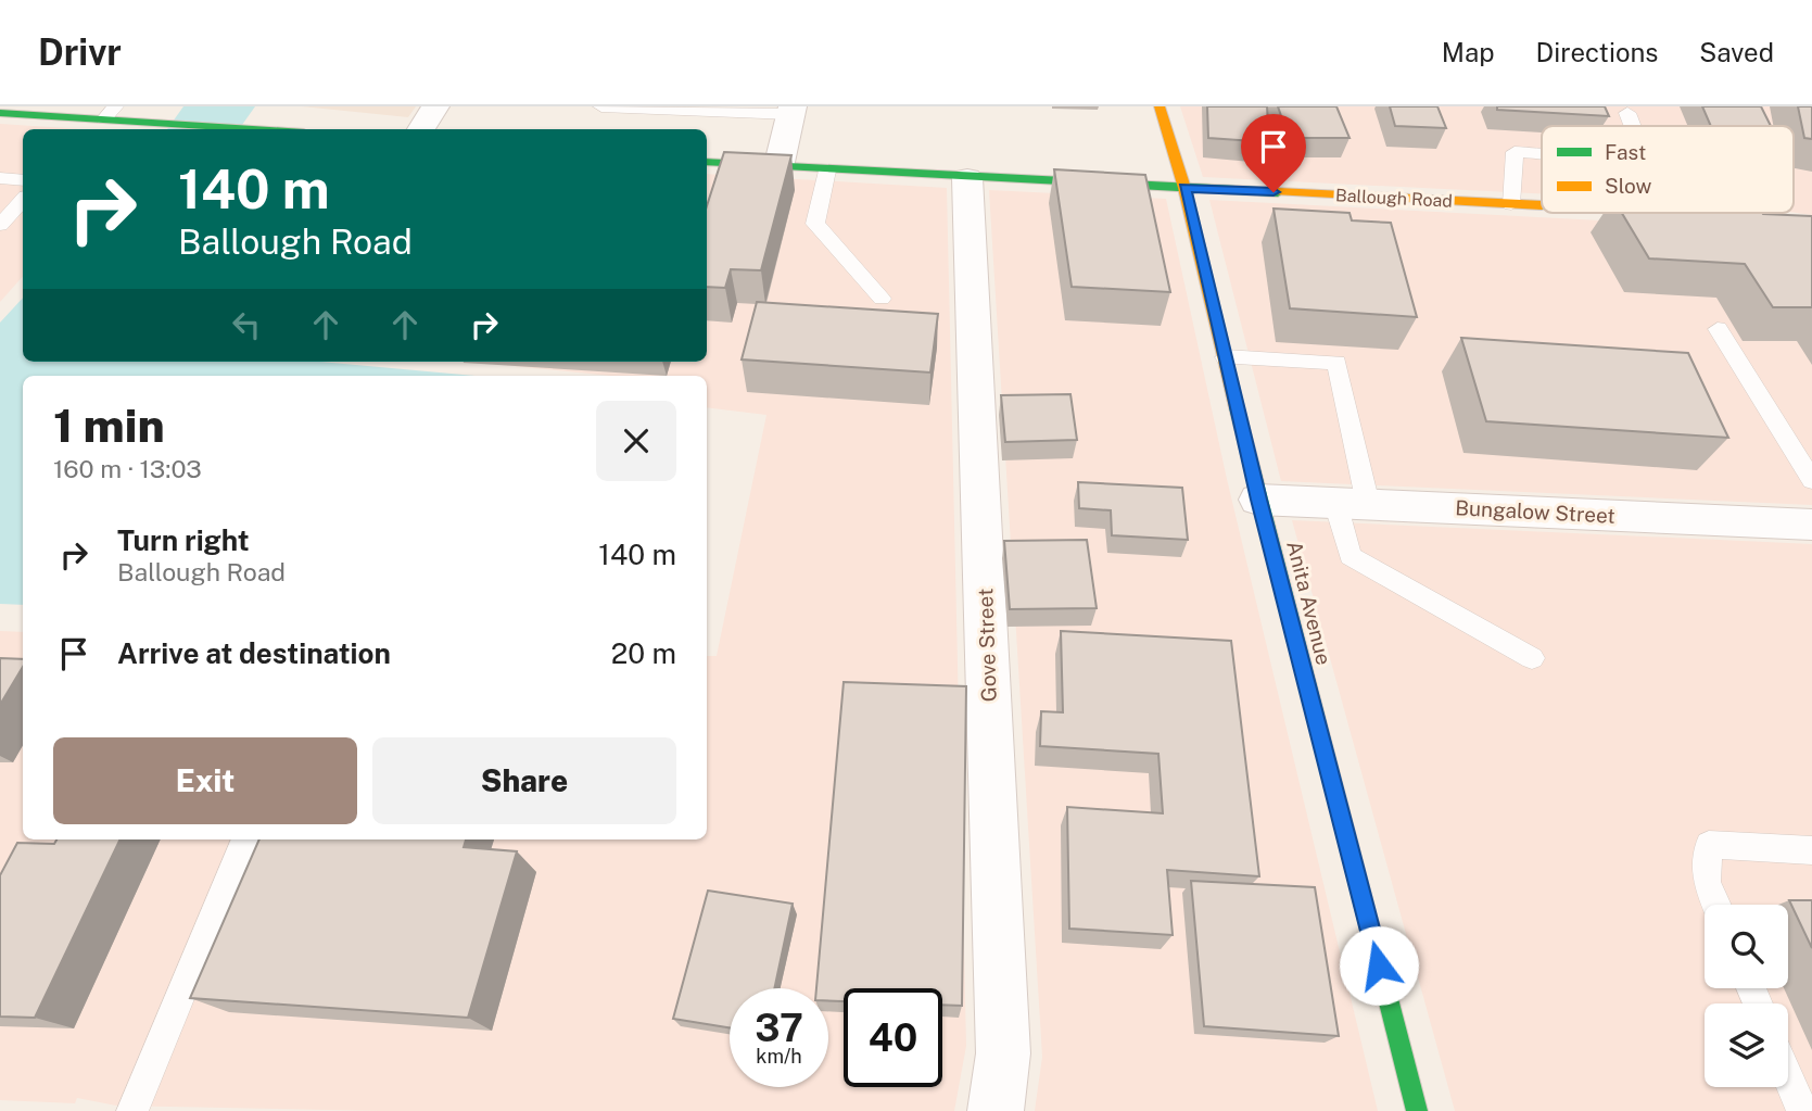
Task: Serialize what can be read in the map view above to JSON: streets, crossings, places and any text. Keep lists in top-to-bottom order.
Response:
{
  "streets": {
    "street": [
      "Ballough Road",
      "Bungalow Street",
      "Anita Avenue",
      "Gove Street"
    ]
  },
  "crossings": [
    ["Ballough Road", "Anita Avenue"],
    ["Ballough Road", "Gove Street"],
    ["Bungalow Street", "Anita Avenue"]
  ],
  "legend": ["Fast", "Slow"],
  "page": {
    "header": "Drivr",
    "nav": ["Map", "Directions", "Saved"],
    "turn": ["140 m", "Ballough Road"],
    "heading": ["1 min", "160 m · 13:03"],
    "list": [
      {
        "name": "Turn right",
        "note": "Ballough Road",
        "value": "140 m"
      },
      {
        "name": "Arrive at destination",
        "value": "20 m"
      }
    ],
    "buttons": ["Exit", "Share"],
    "speed": "37 km/h",
    "limit": "40"
  }
}
